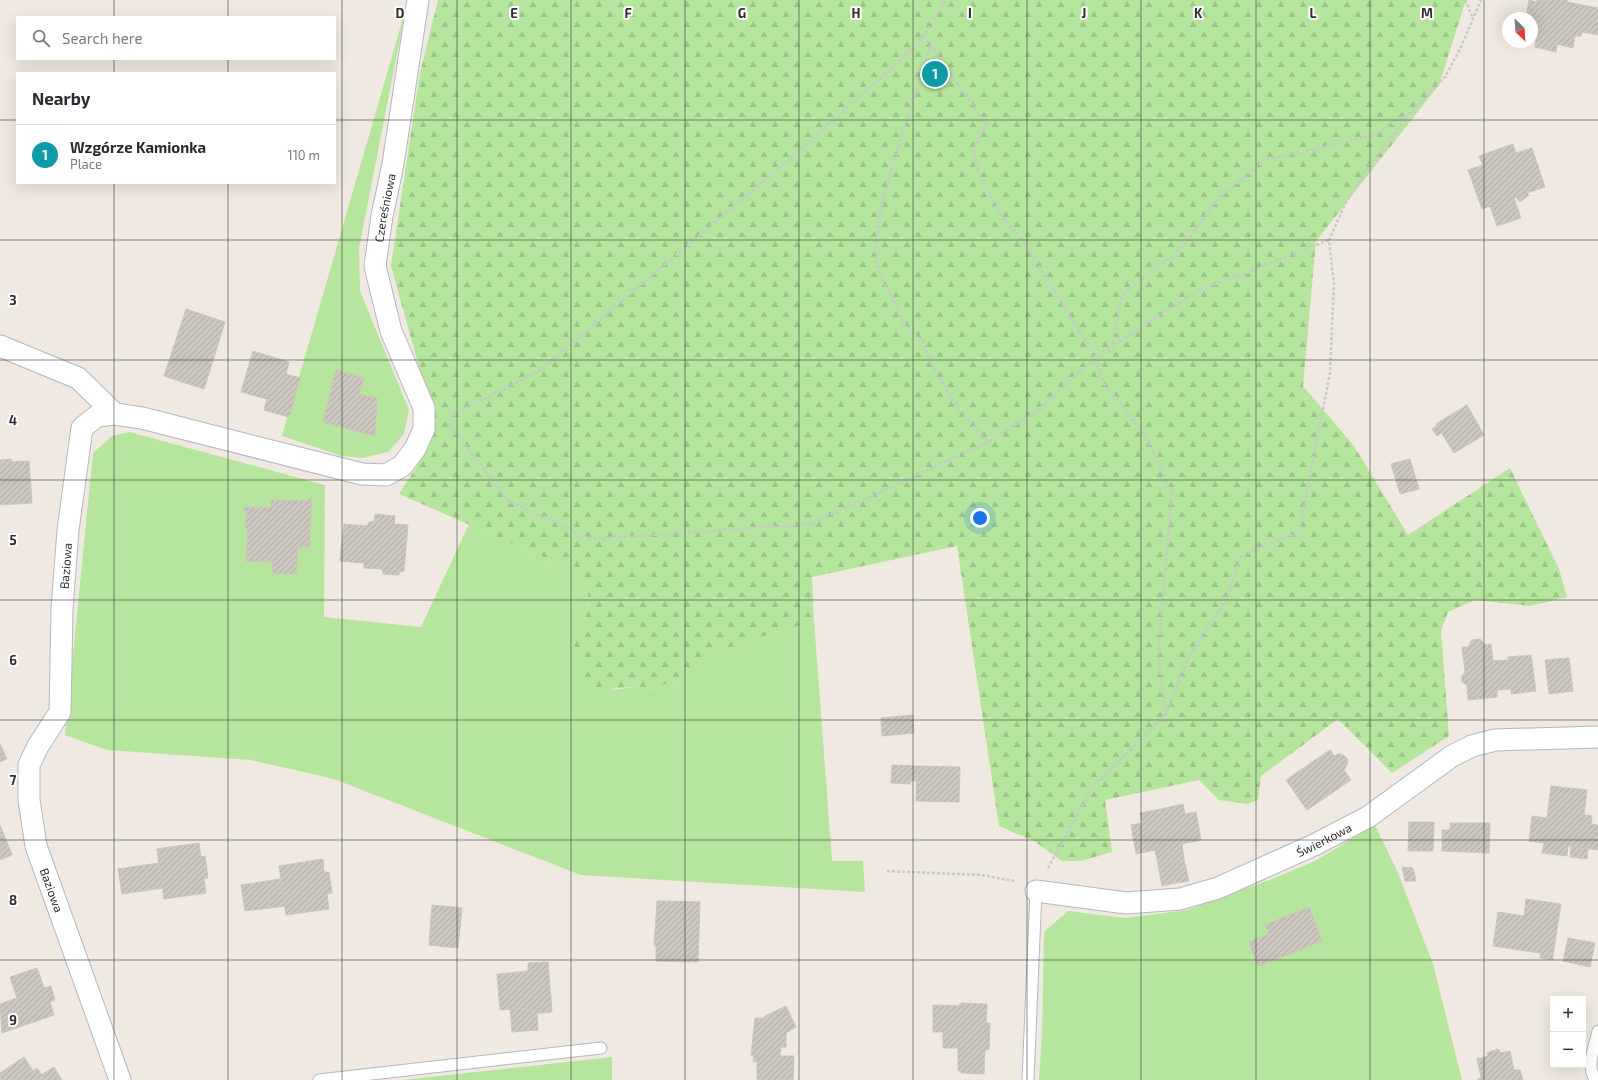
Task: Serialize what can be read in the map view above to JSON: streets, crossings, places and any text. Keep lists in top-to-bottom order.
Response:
{
  "streets": {
    "street": ["Czereśniowa", "Baziowa", "Świerkowa"]
  },
  "crossings": [
    ["Czereśniowa", "Baziowa"]
  ],
  "north": "bottom right",
  "page": {
    "search": "Search here",
    "pins": "1",
    "heading": "Nearby",
    "list": [
      {
        "mark": "1",
        "name": "Wzgórze Kamionka",
        "note": "Place",
        "value": "110 m"
      }
    ],
    "map_buttons": ["+", "−"]
  },
  "grid": {
    "columns": [
      "D",
      "E",
      "F",
      "G",
      "H",
      "I",
      "J",
      "K",
      "L",
      "M"
    ],
    "rows": [
      "3",
      "4",
      "5",
      "6",
      "7",
      "8",
      "9"
    ]
  }
}
